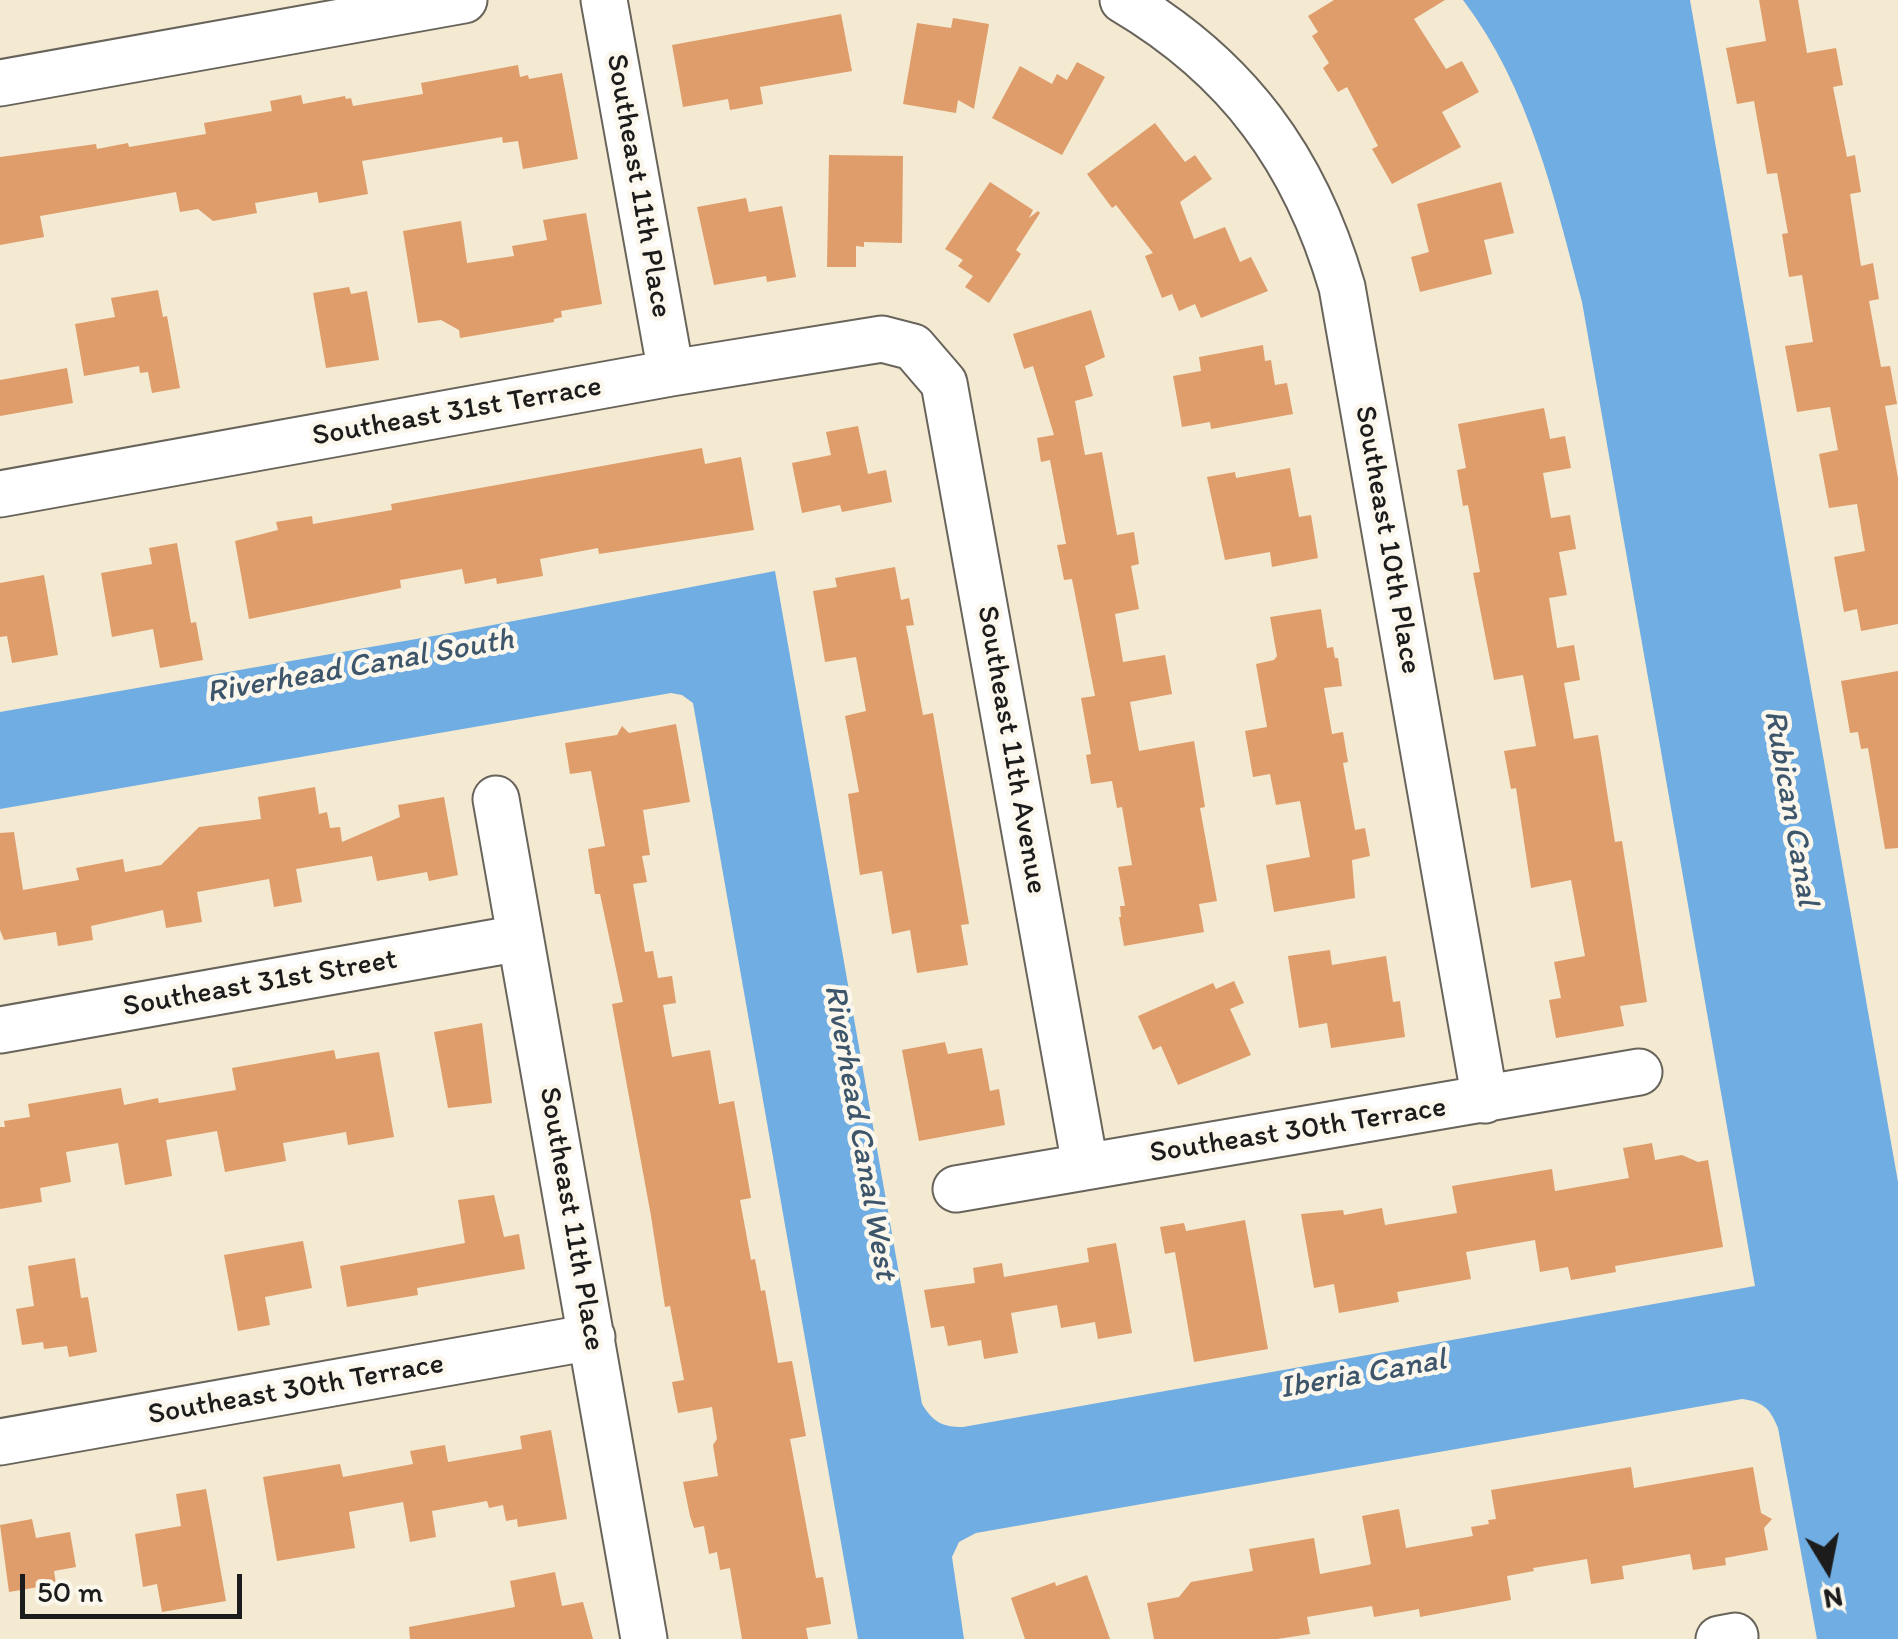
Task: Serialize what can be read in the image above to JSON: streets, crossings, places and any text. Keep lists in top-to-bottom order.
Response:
{
  "streets": {
    "street": [
      "Southeast 11th Place",
      "Southeast 31st Terrace",
      "Southeast 10th Place",
      "Southeast 11th Avenue",
      "Southeast 31st Street",
      "Southeast 30th Terrace"
    ]
  },
  "crossings": [
    ["Southeast 11th Place", "Southeast 31st Terrace"],
    ["Southeast 11th Place", "Southeast 31st Street"],
    ["Southeast 11th Place", "Southeast 30th Terrace"],
    ["Southeast 31st Terrace", "Southeast 11th Avenue"],
    ["Southeast 10th Place", "Southeast 30th Terrace"],
    ["Southeast 11th Avenue", "Southeast 30th Terrace"]
  ],
  "water": [
    "Riverhead Canal South",
    "Rubican Canal",
    "Riverhead Canal West",
    "Iberia Canal"
  ],
  "scale_bar": "50 m",
  "north": "bottom"
}
